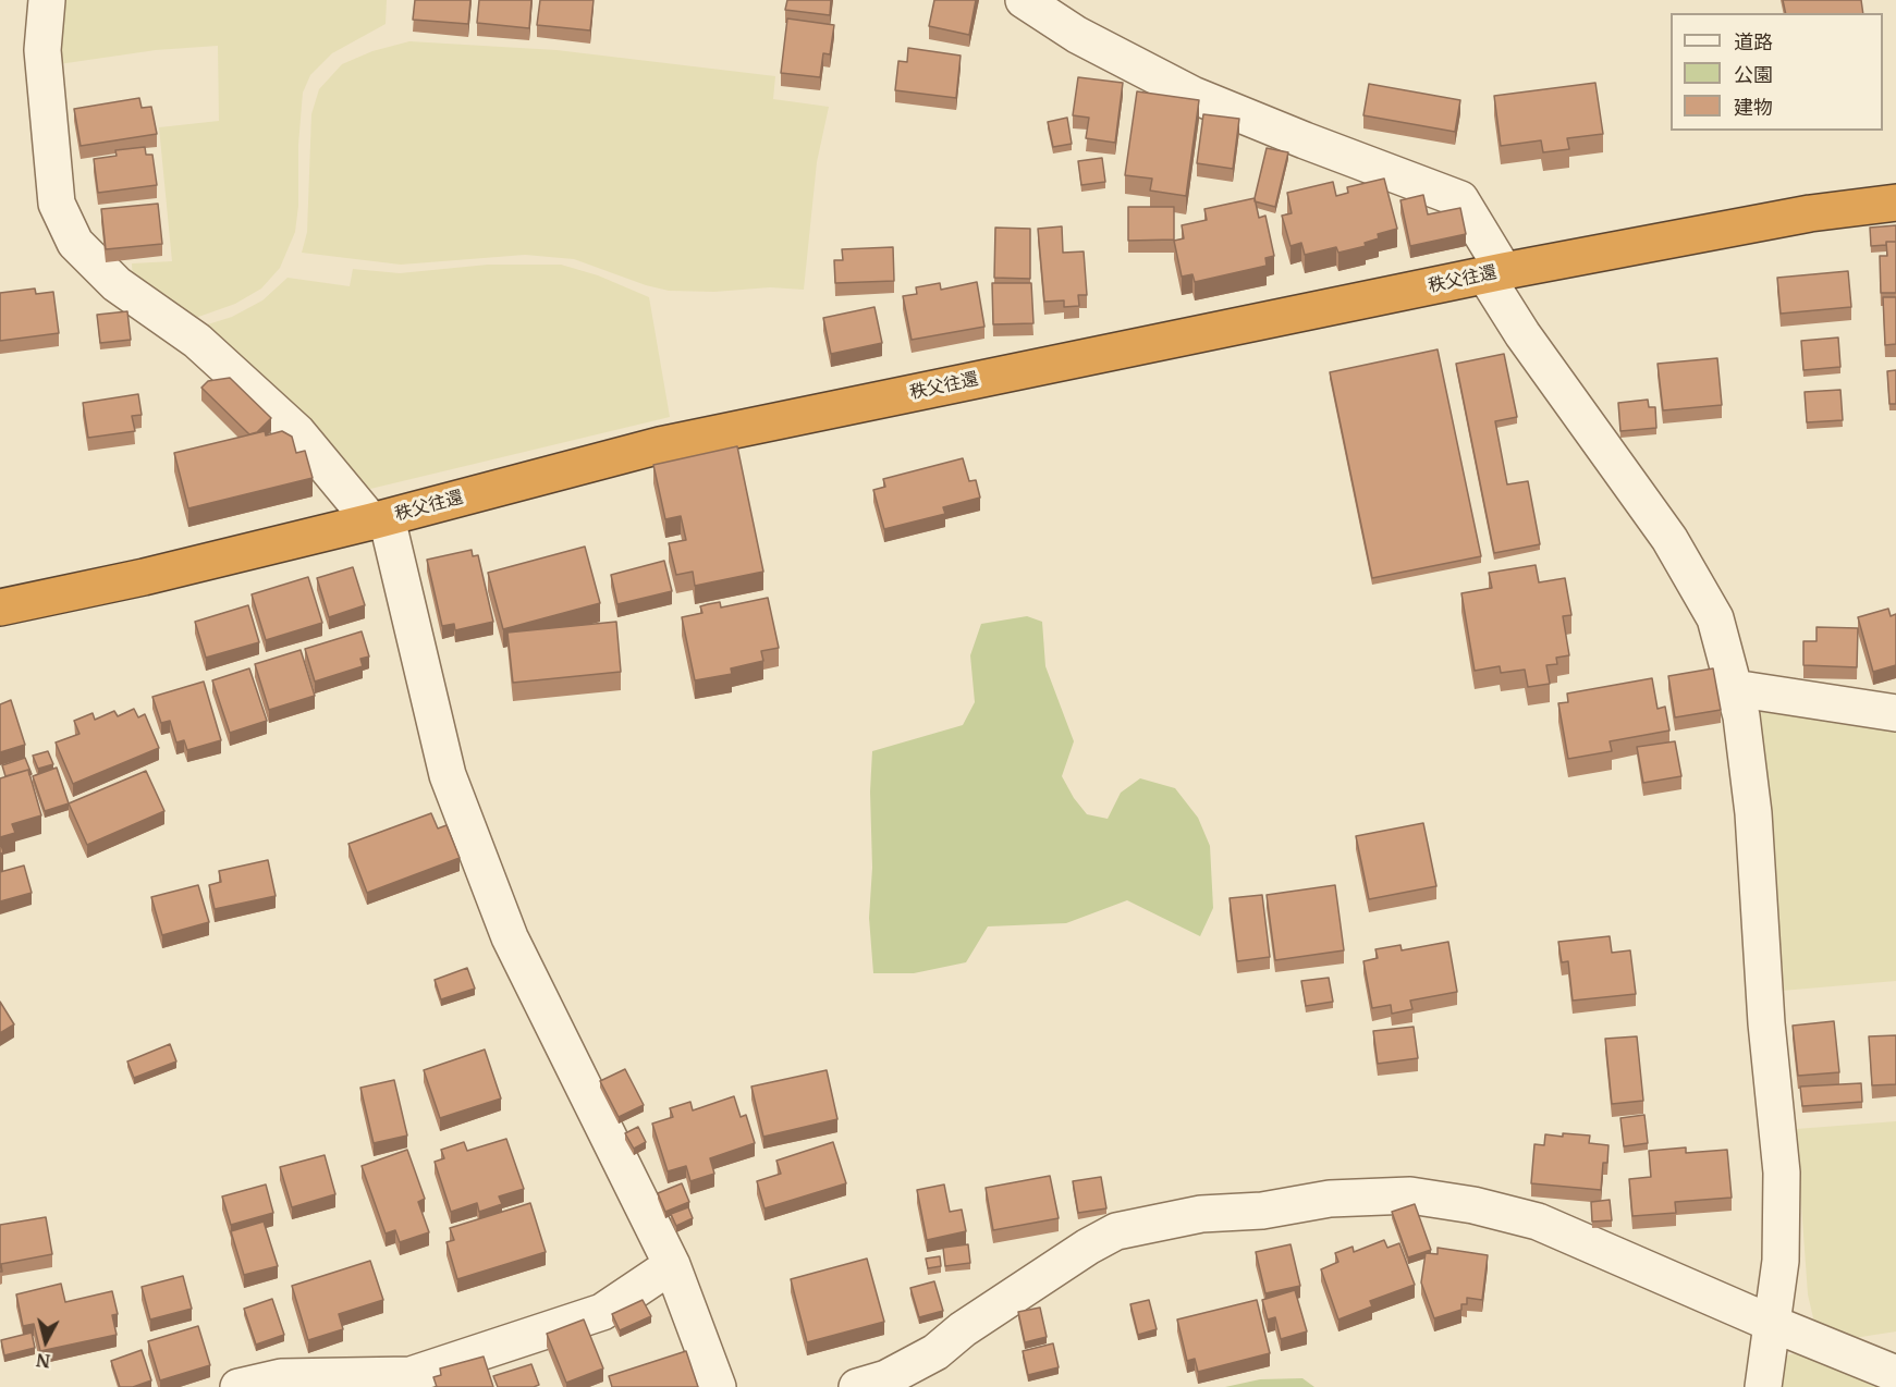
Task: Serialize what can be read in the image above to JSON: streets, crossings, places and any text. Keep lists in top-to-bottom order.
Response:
{
  "streets": {
    "highway": ["秩父往還"]
  },
  "legend": ["道路", "公園", "建物"],
  "north": "bottom"
}
